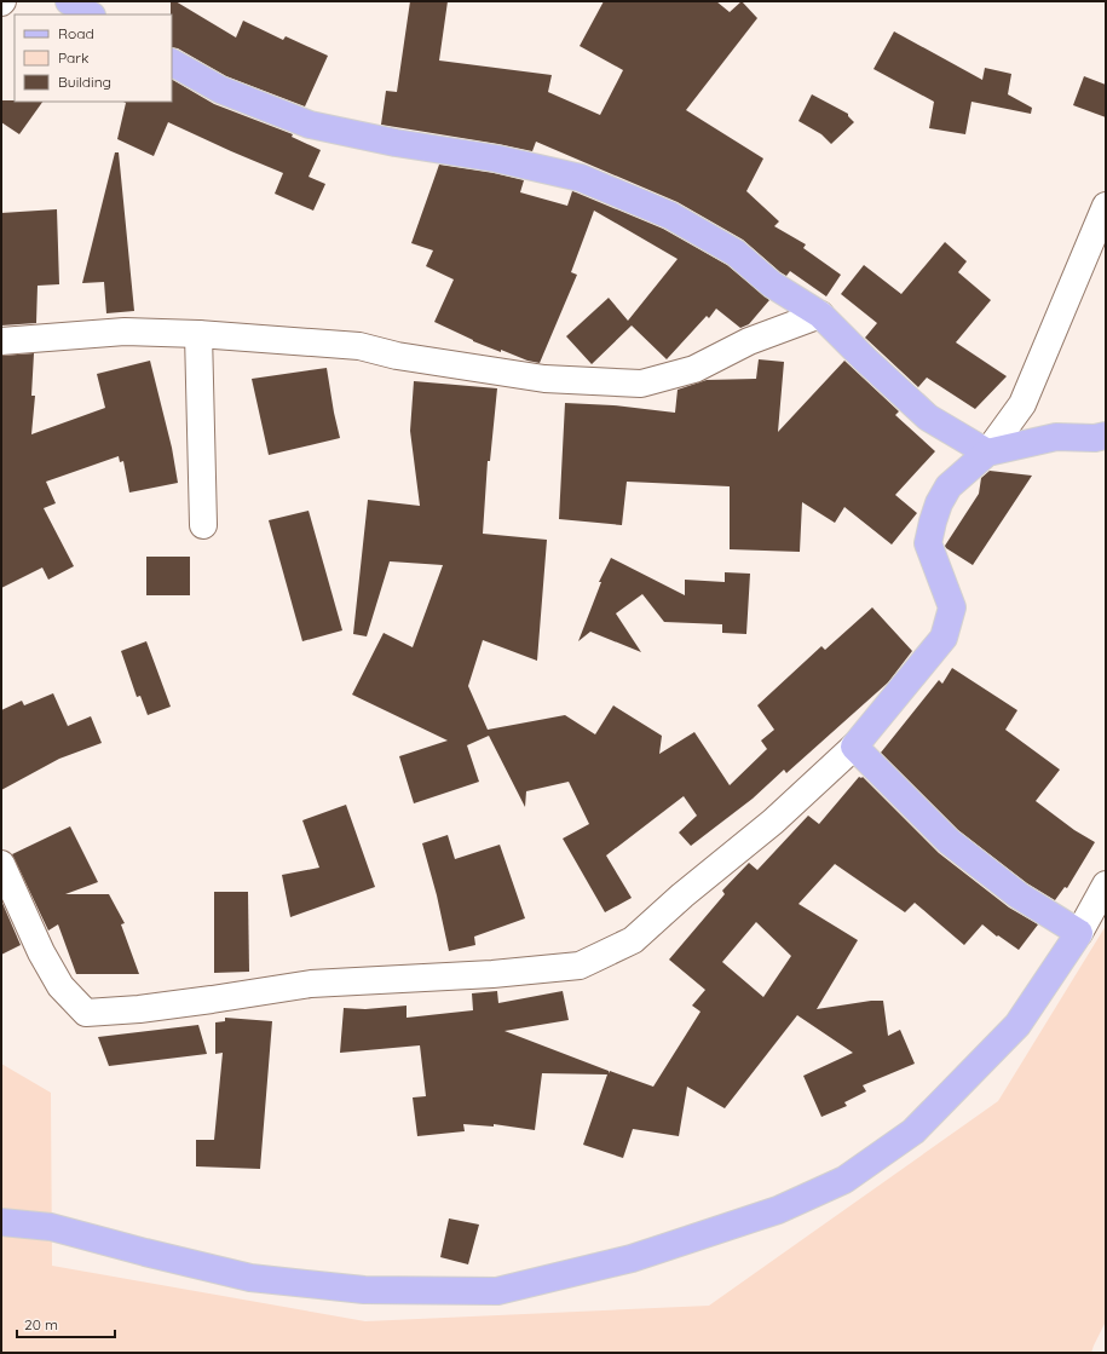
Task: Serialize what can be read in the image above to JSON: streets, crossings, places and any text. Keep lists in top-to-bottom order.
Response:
{
  "legend": ["Road", "Park", "Building"],
  "scale_bar": "20 m"
}
